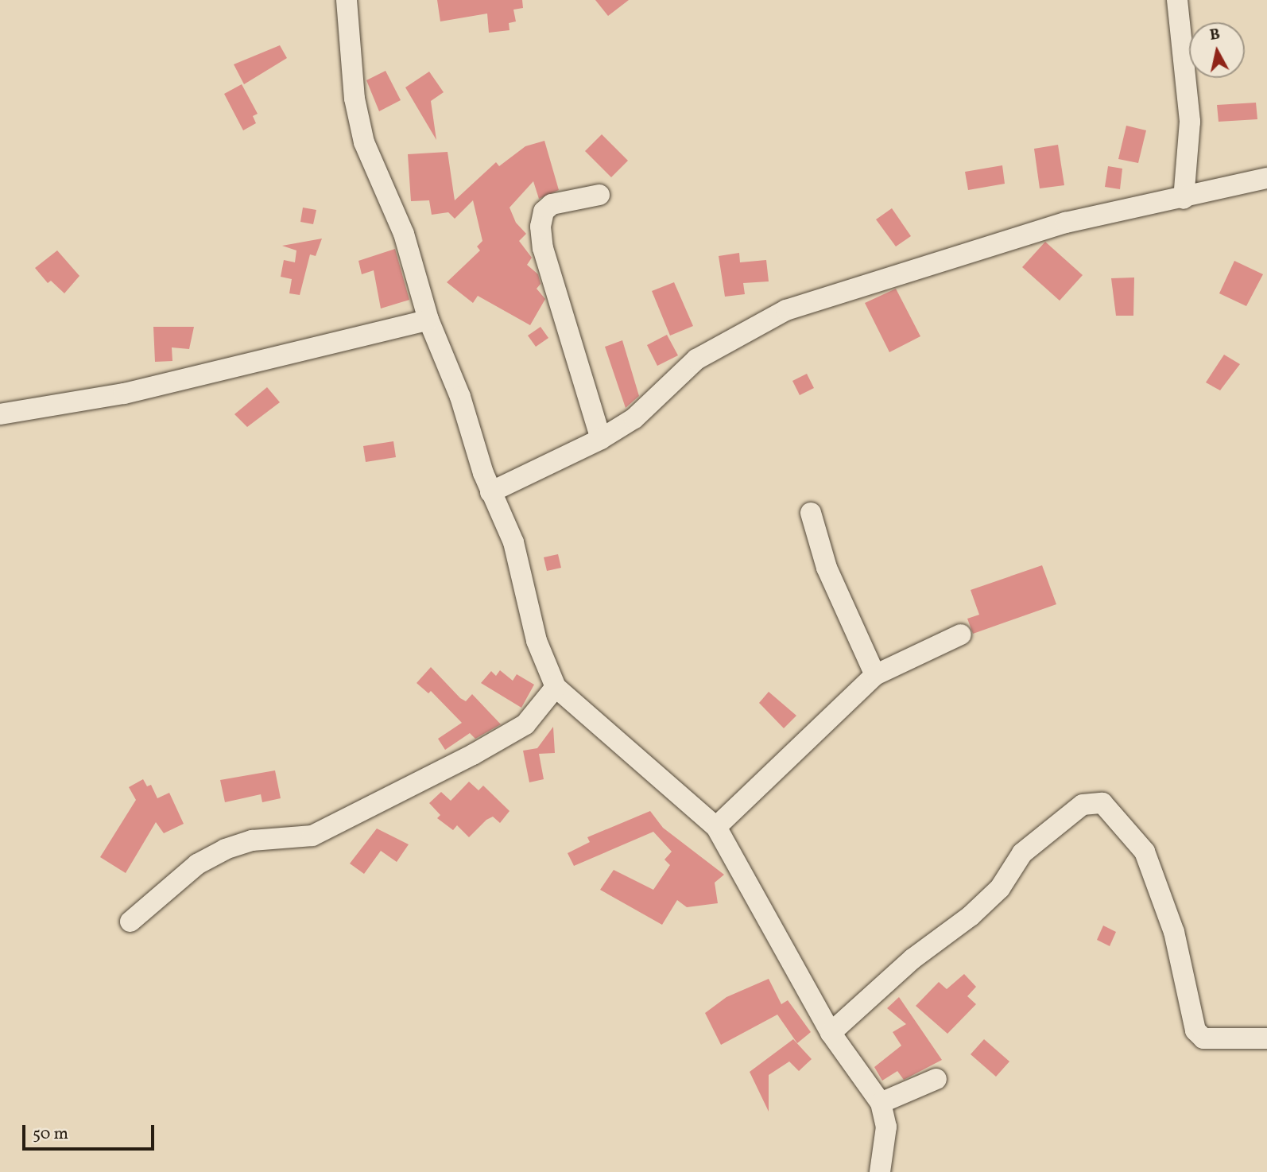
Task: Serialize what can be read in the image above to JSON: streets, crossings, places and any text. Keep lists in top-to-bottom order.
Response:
{
  "scale_bar": "50 m",
  "north": "top"
}
